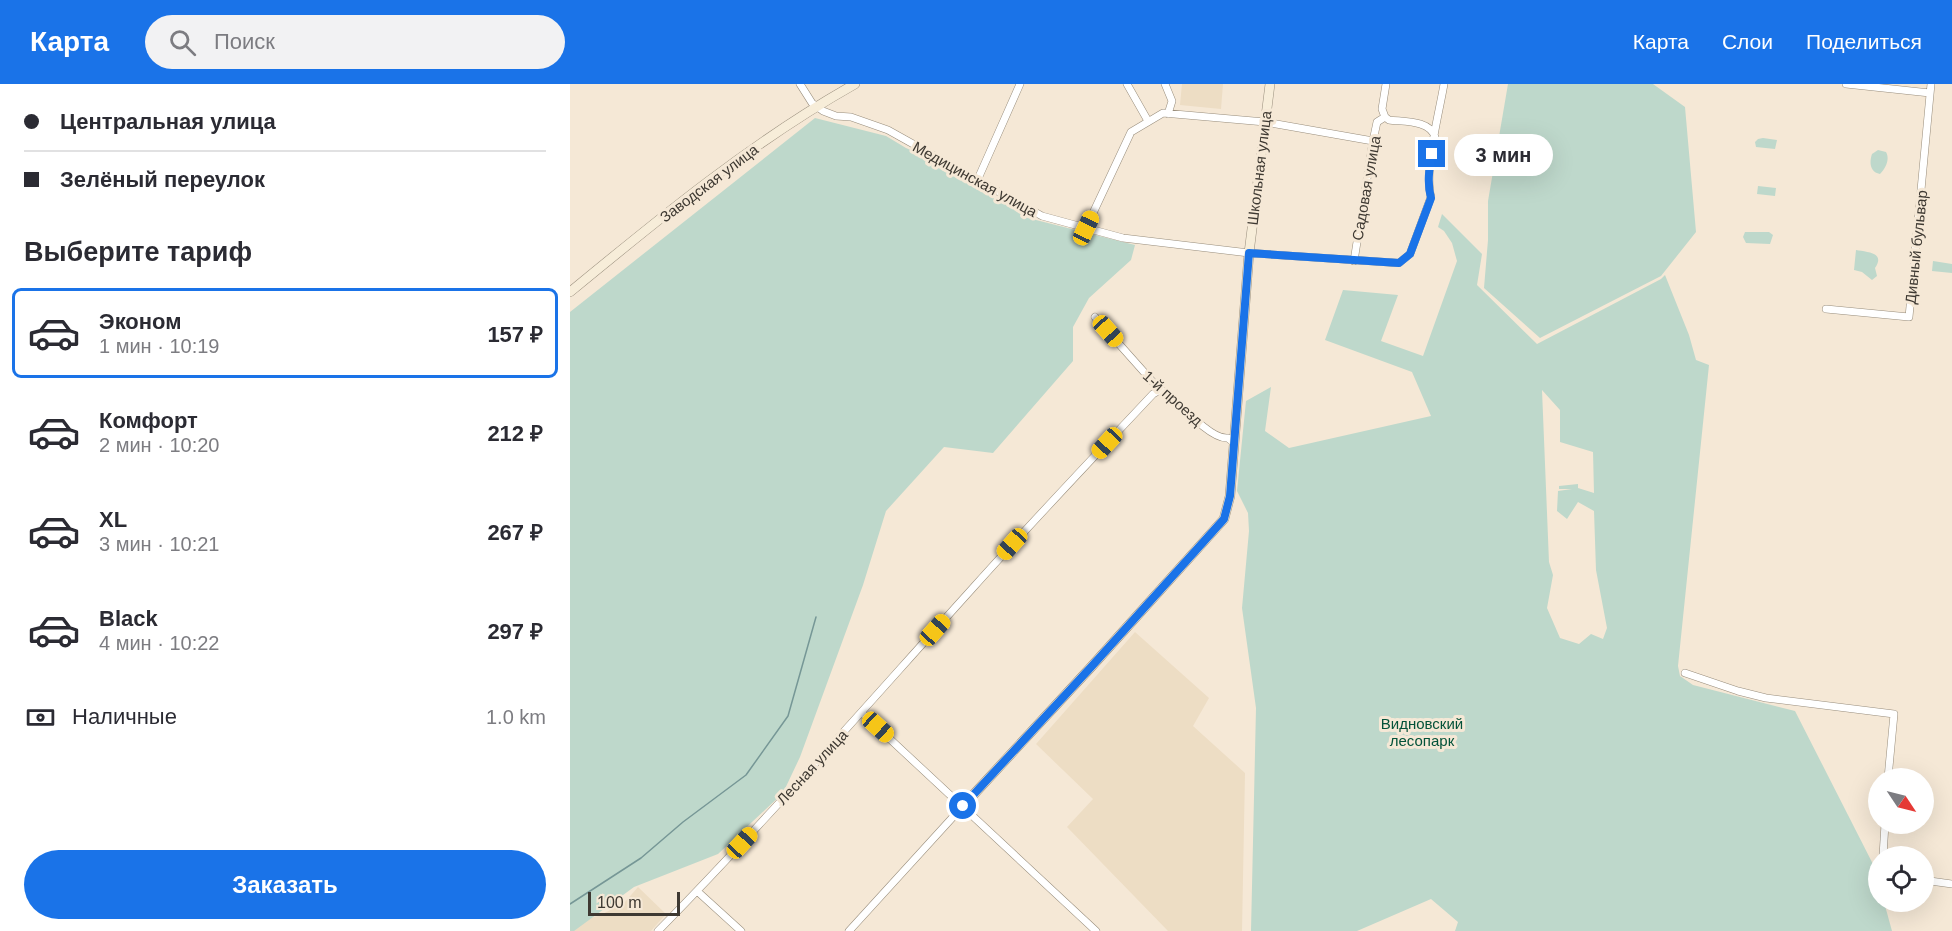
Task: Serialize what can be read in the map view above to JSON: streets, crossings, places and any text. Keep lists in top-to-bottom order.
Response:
{
  "streets": {
    "street": [
      "Школьная улица",
      "Медицинская улица",
      "Заводская улица",
      "Садовая улица",
      "Дивный бульвар",
      "1-й проезд",
      "Лесная улица"
    ]
  },
  "crossings": [
    ["Школьная улица", "Медицинская улица"],
    ["Школьная улица", "1-й проезд"],
    ["Медицинская улица", "Заводская улица"],
    ["Медицинская улица", "Садовая улица"],
    ["1-й проезд", "Лесная улица"]
  ],
  "parks": ["Видновский лесопарк"],
  "scale_bar": "100 m",
  "north": "bottom right",
  "page": {
    "header": "Карта",
    "search": "Поиск",
    "nav": ["Карта", "Слои", "Поделиться"],
    "banner": ["Центральная улица", "Зелёный переулок"],
    "bubble": "3 мин",
    "heading": "Выберите тариф",
    "list": [
      {
        "name": "Эконом",
        "note": "1 мин · 10:19",
        "value": "157 ₽"
      },
      {
        "name": "Комфорт",
        "note": "2 мин · 10:20",
        "value": "212 ₽"
      },
      {
        "name": "XL",
        "note": "3 мин · 10:21",
        "value": "267 ₽"
      },
      {
        "name": "Black",
        "note": "4 мин · 10:22",
        "value": "297 ₽"
      }
    ],
    "pay": ["Наличные", "1.0 km"],
    "buttons": "Заказать",
    "scale": "100 m"
  }
}
